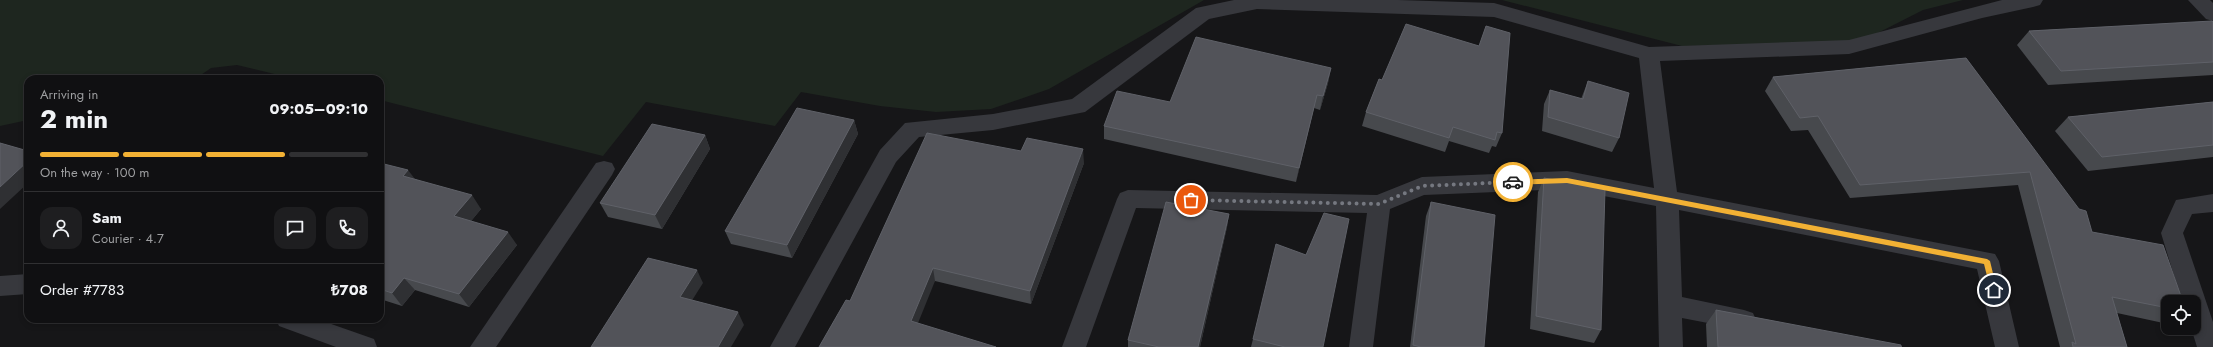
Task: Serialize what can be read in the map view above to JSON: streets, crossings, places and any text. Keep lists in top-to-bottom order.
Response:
{
  "page": {
    "heading": ["2 min", "Arriving in", "09:05–09:10"],
    "panel": [
      "Sam",
      "Courier · 4.7",
      "Order #7783",
      "₺708"
    ],
    "bar": "On the way · 100 m"
  }
}
